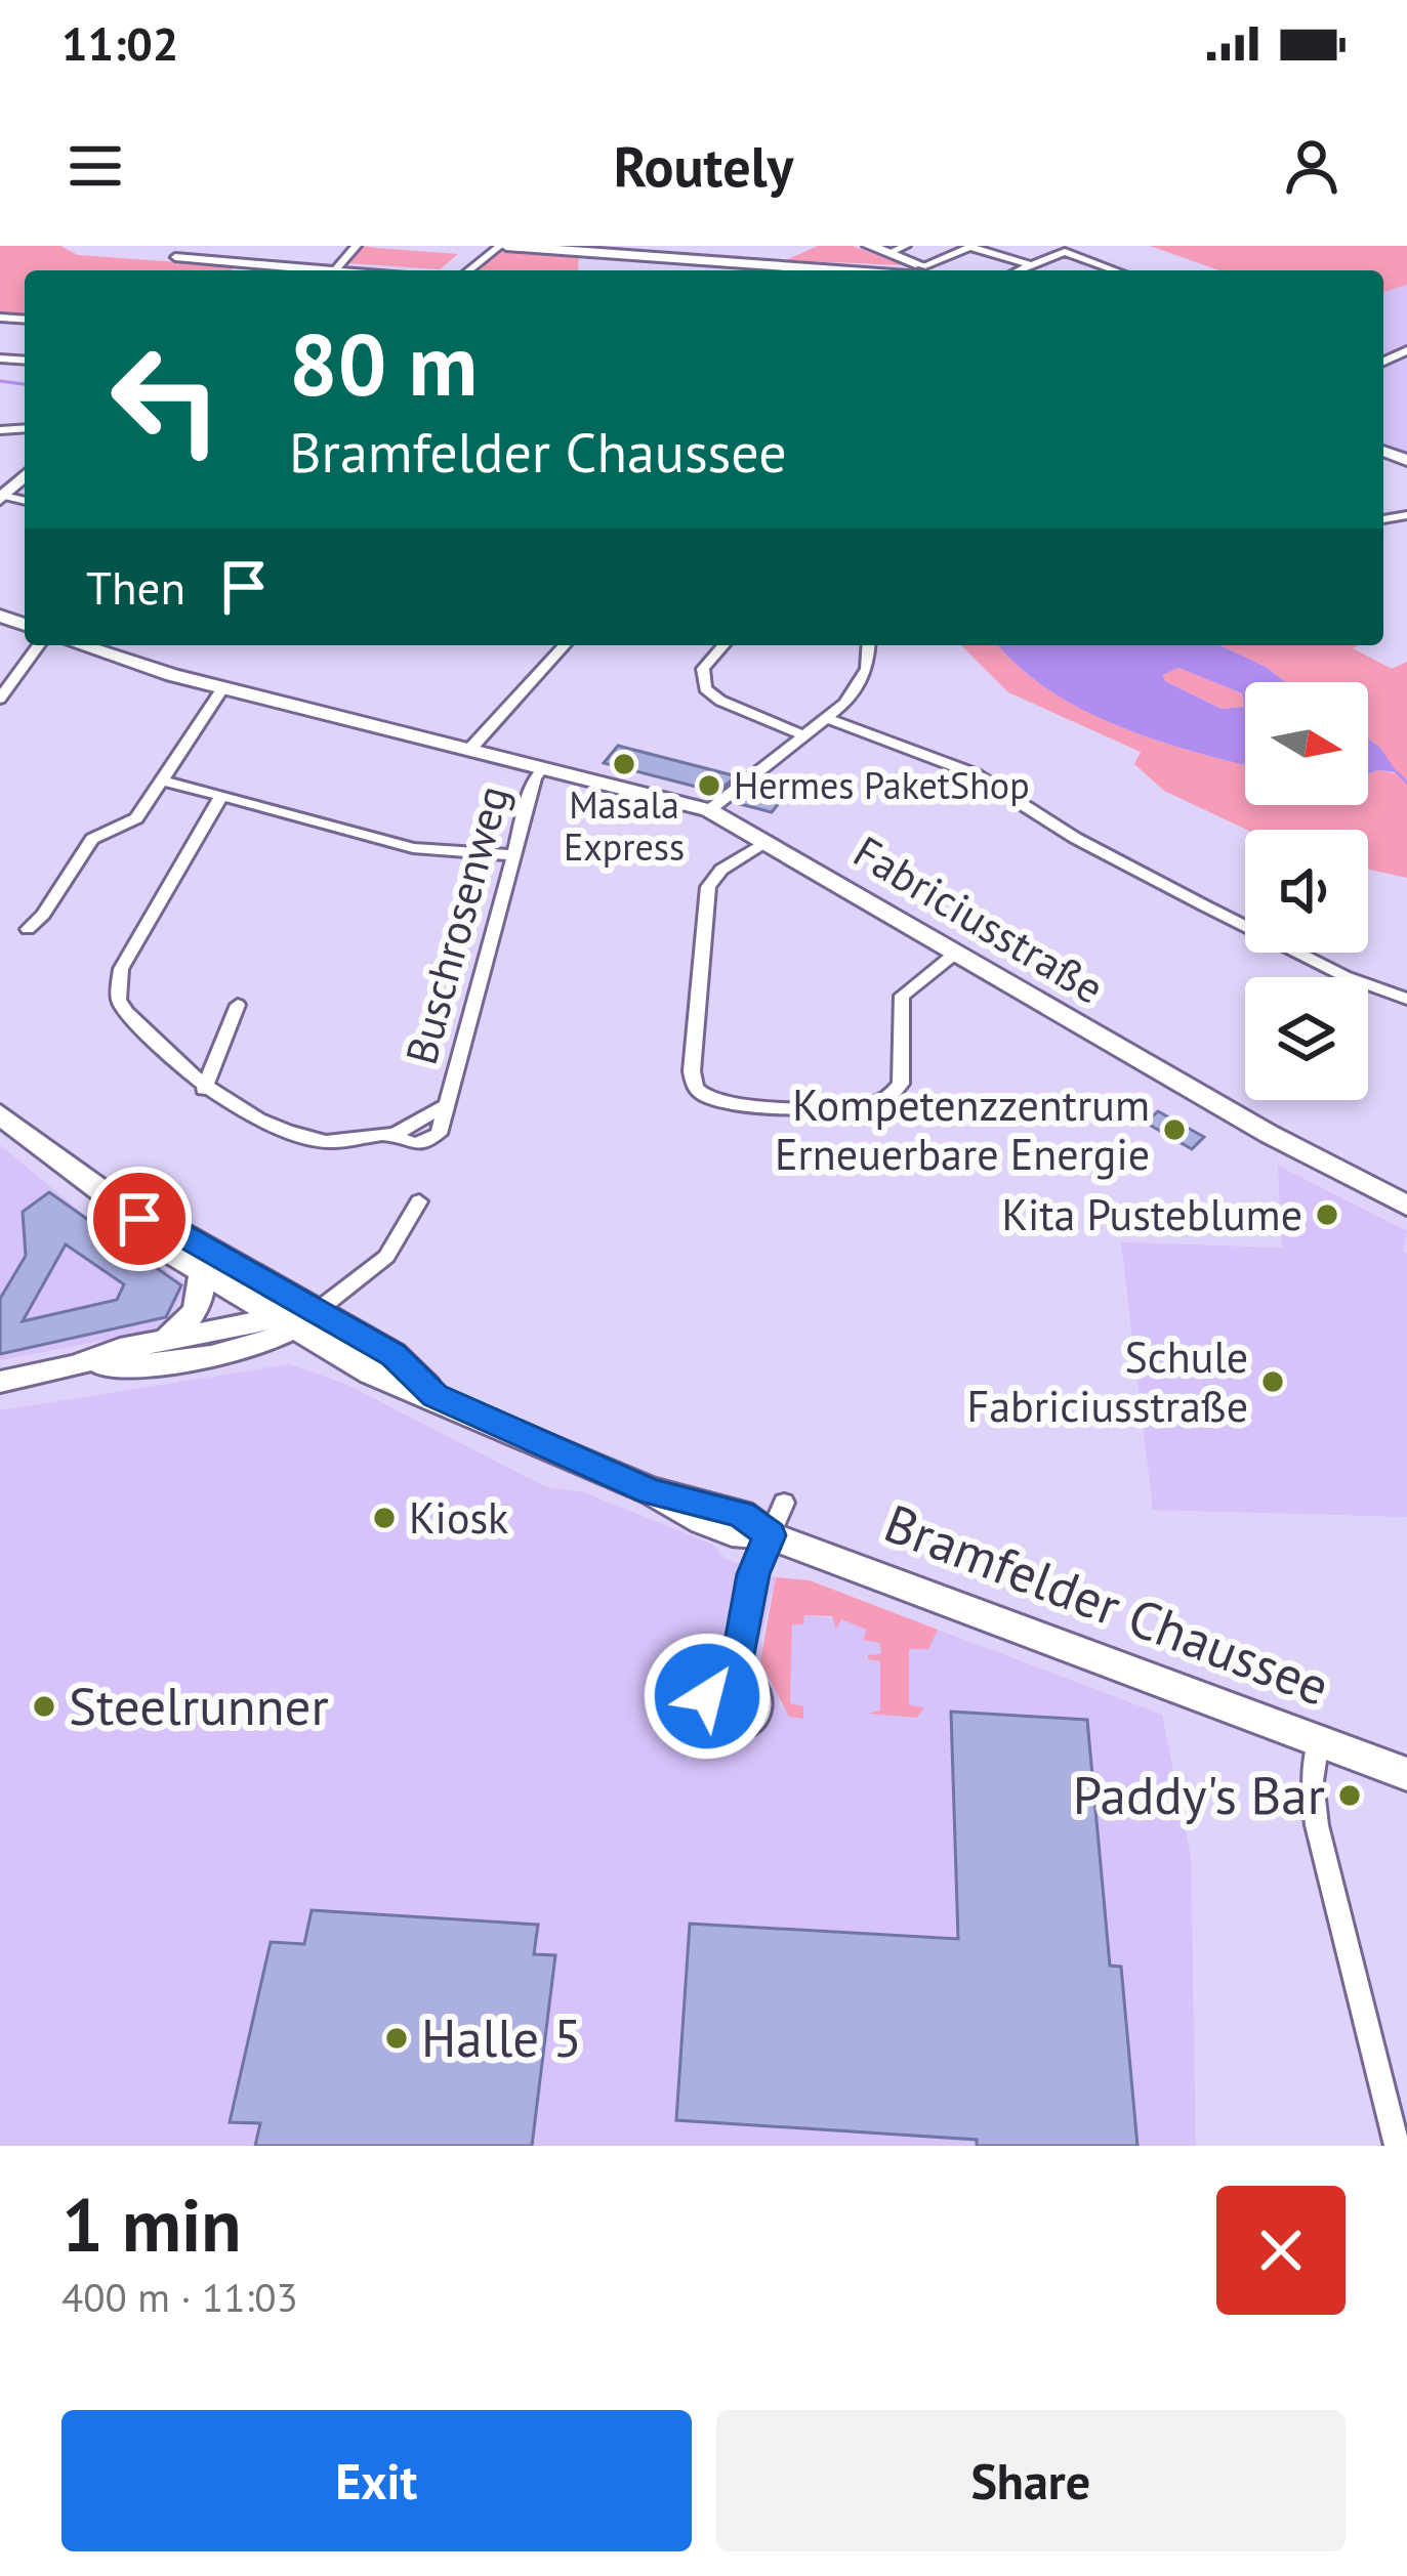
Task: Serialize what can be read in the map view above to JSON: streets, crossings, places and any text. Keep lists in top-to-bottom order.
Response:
{
  "streets": {
    "main road": ["Bramfelder Chaussee"],
    "street": ["Fabriciusstraße", "Buschrosenweg"]
  },
  "crossings": [
    ["Fabriciusstraße", "Buschrosenweg"]
  ],
  "places": [
    "Masala Express",
    "Hermes PaketShop",
    "Kompetenzzentrum Erneuerbare Energie",
    "Kita Pusteblume",
    "Schule Fabriciusstraße",
    "Kiosk",
    "Steelrunner",
    "Paddy's Bar",
    "Halle 5"
  ],
  "north": "right",
  "page": {
    "status": "11:02",
    "header": "Routely",
    "turn": ["80 m", "Bramfelder Chaussee"],
    "then": "Then",
    "heading": ["1 min", "400 m · 11:03"],
    "buttons": ["Exit", "Share"]
  }
}
